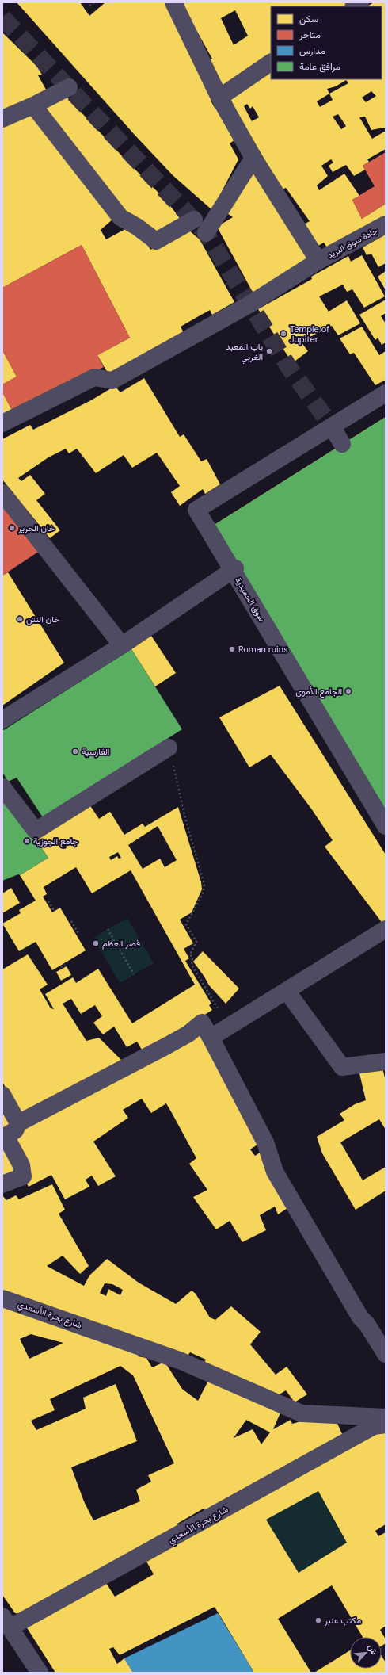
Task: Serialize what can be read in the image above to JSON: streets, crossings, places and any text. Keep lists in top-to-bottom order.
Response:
{
  "streets": {
    "street": ["جادة سوق البريد", "سوق الحميدية", "شارع بحرة الأسعدي"]
  },
  "places": [
    "Temple of Jupiter",
    "باب المعبد الغربي",
    "خان الحرير",
    "خان التتن",
    "Roman ruins",
    "الجامع الأموي",
    "الفارسية",
    "جامع الجوزية",
    "قصر العظم",
    "مكتب عنبر"
  ],
  "legend": [
    "سكن",
    "متاجر",
    "مدارس",
    "مرافق عامة"
  ],
  "north": "top right"
}
